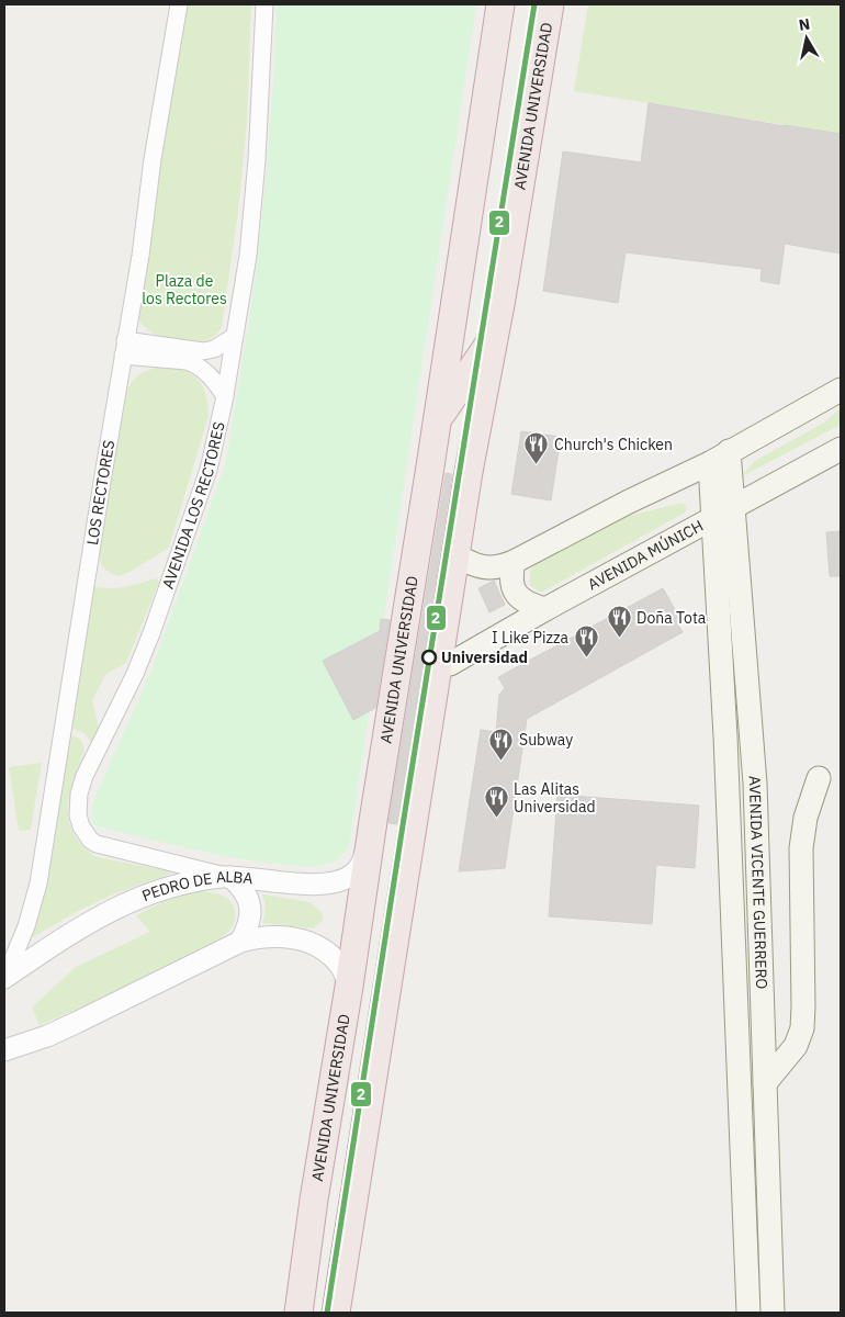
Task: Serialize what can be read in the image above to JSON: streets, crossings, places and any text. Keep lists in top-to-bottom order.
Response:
{
  "streets": {
    "highway": ["AVENIDA UNIVERSIDAD"],
    "main road": ["AVENIDA MÚNICH", "AVENIDA VICENTE GUERRERO"],
    "street": ["LOS RECTORES", "AVENIDA LOS RECTORES", "PEDRO DE ALBA"]
  },
  "crossings": [
    ["AVENIDA UNIVERSIDAD", "PEDRO DE ALBA"],
    ["LOS RECTORES", "PEDRO DE ALBA"],
    ["AVENIDA LOS RECTORES", "PEDRO DE ALBA"],
    ["AVENIDA MÚNICH", "AVENIDA VICENTE GUERRERO"]
  ],
  "parks": ["Plaza de los Rectores"],
  "places": {
    "restaurant": [
      "Church's Chicken",
      "Doña Tota",
      "I Like Pizza",
      "Subway",
      "Las Alitas Universidad"
    ],
    "other": ["Universidad"]
  },
  "lines": ["transit line 2"],
  "north": "top"
}
